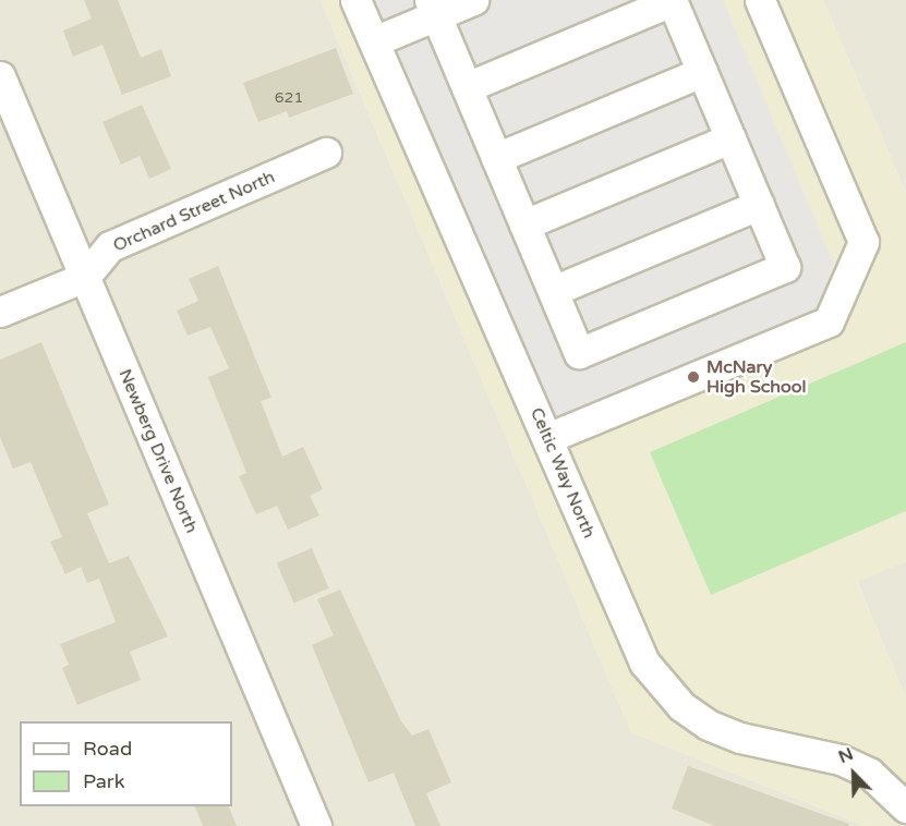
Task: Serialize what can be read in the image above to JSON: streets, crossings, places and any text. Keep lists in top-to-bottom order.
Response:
{
  "streets": {
    "street": ["Orchard Street North", "Newberg Drive North", "Celtic Way North"]
  },
  "crossings": [
    ["Orchard Street North", "Newberg Drive North"]
  ],
  "places": ["McNary High School"],
  "house_numbers": ["621"],
  "legend": ["Road", "Park"],
  "north": "top left"
}
